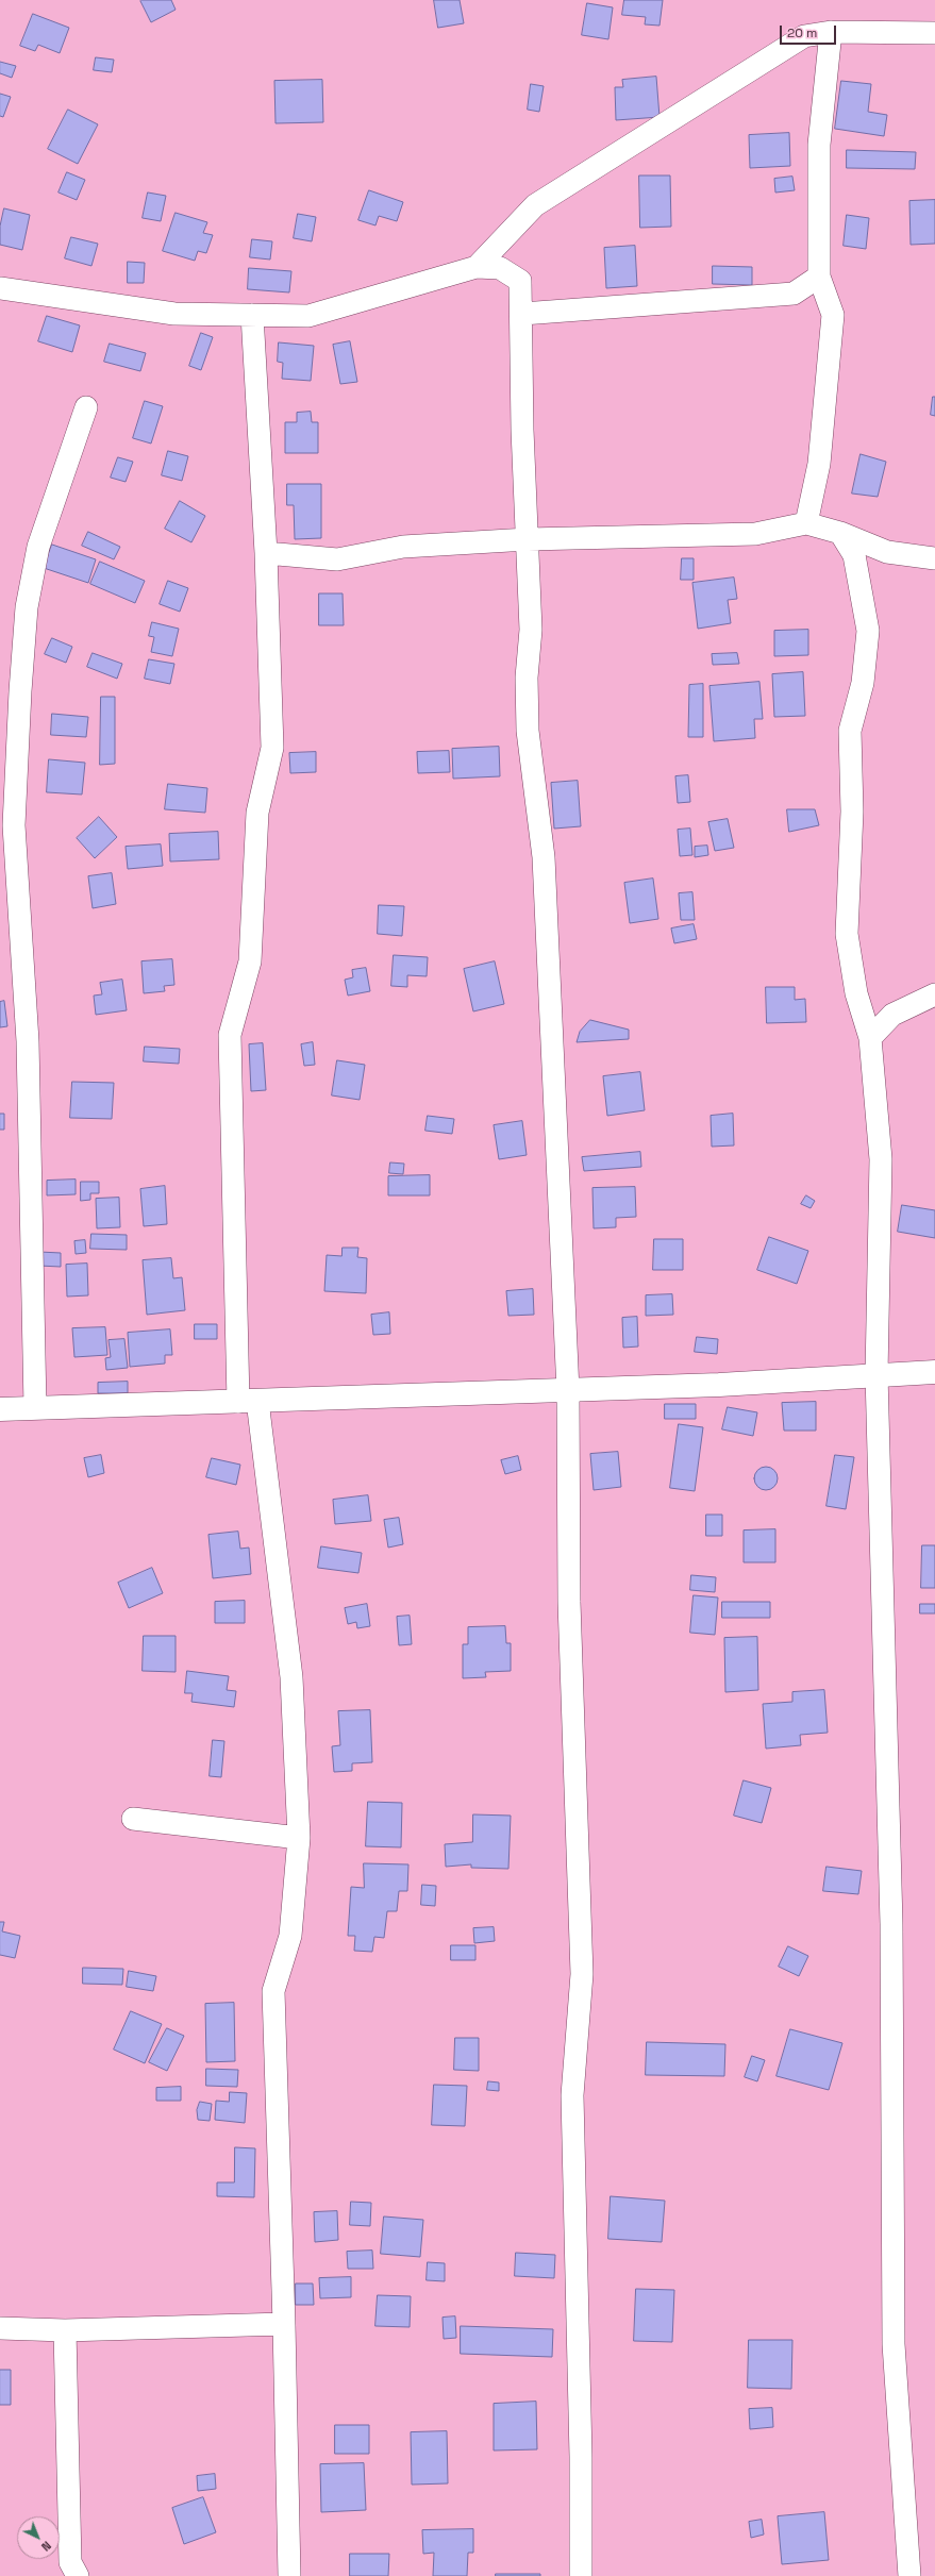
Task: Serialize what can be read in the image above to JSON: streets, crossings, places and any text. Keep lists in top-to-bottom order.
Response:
{
  "scale_bar": "20 m",
  "north": "bottom right"
}
